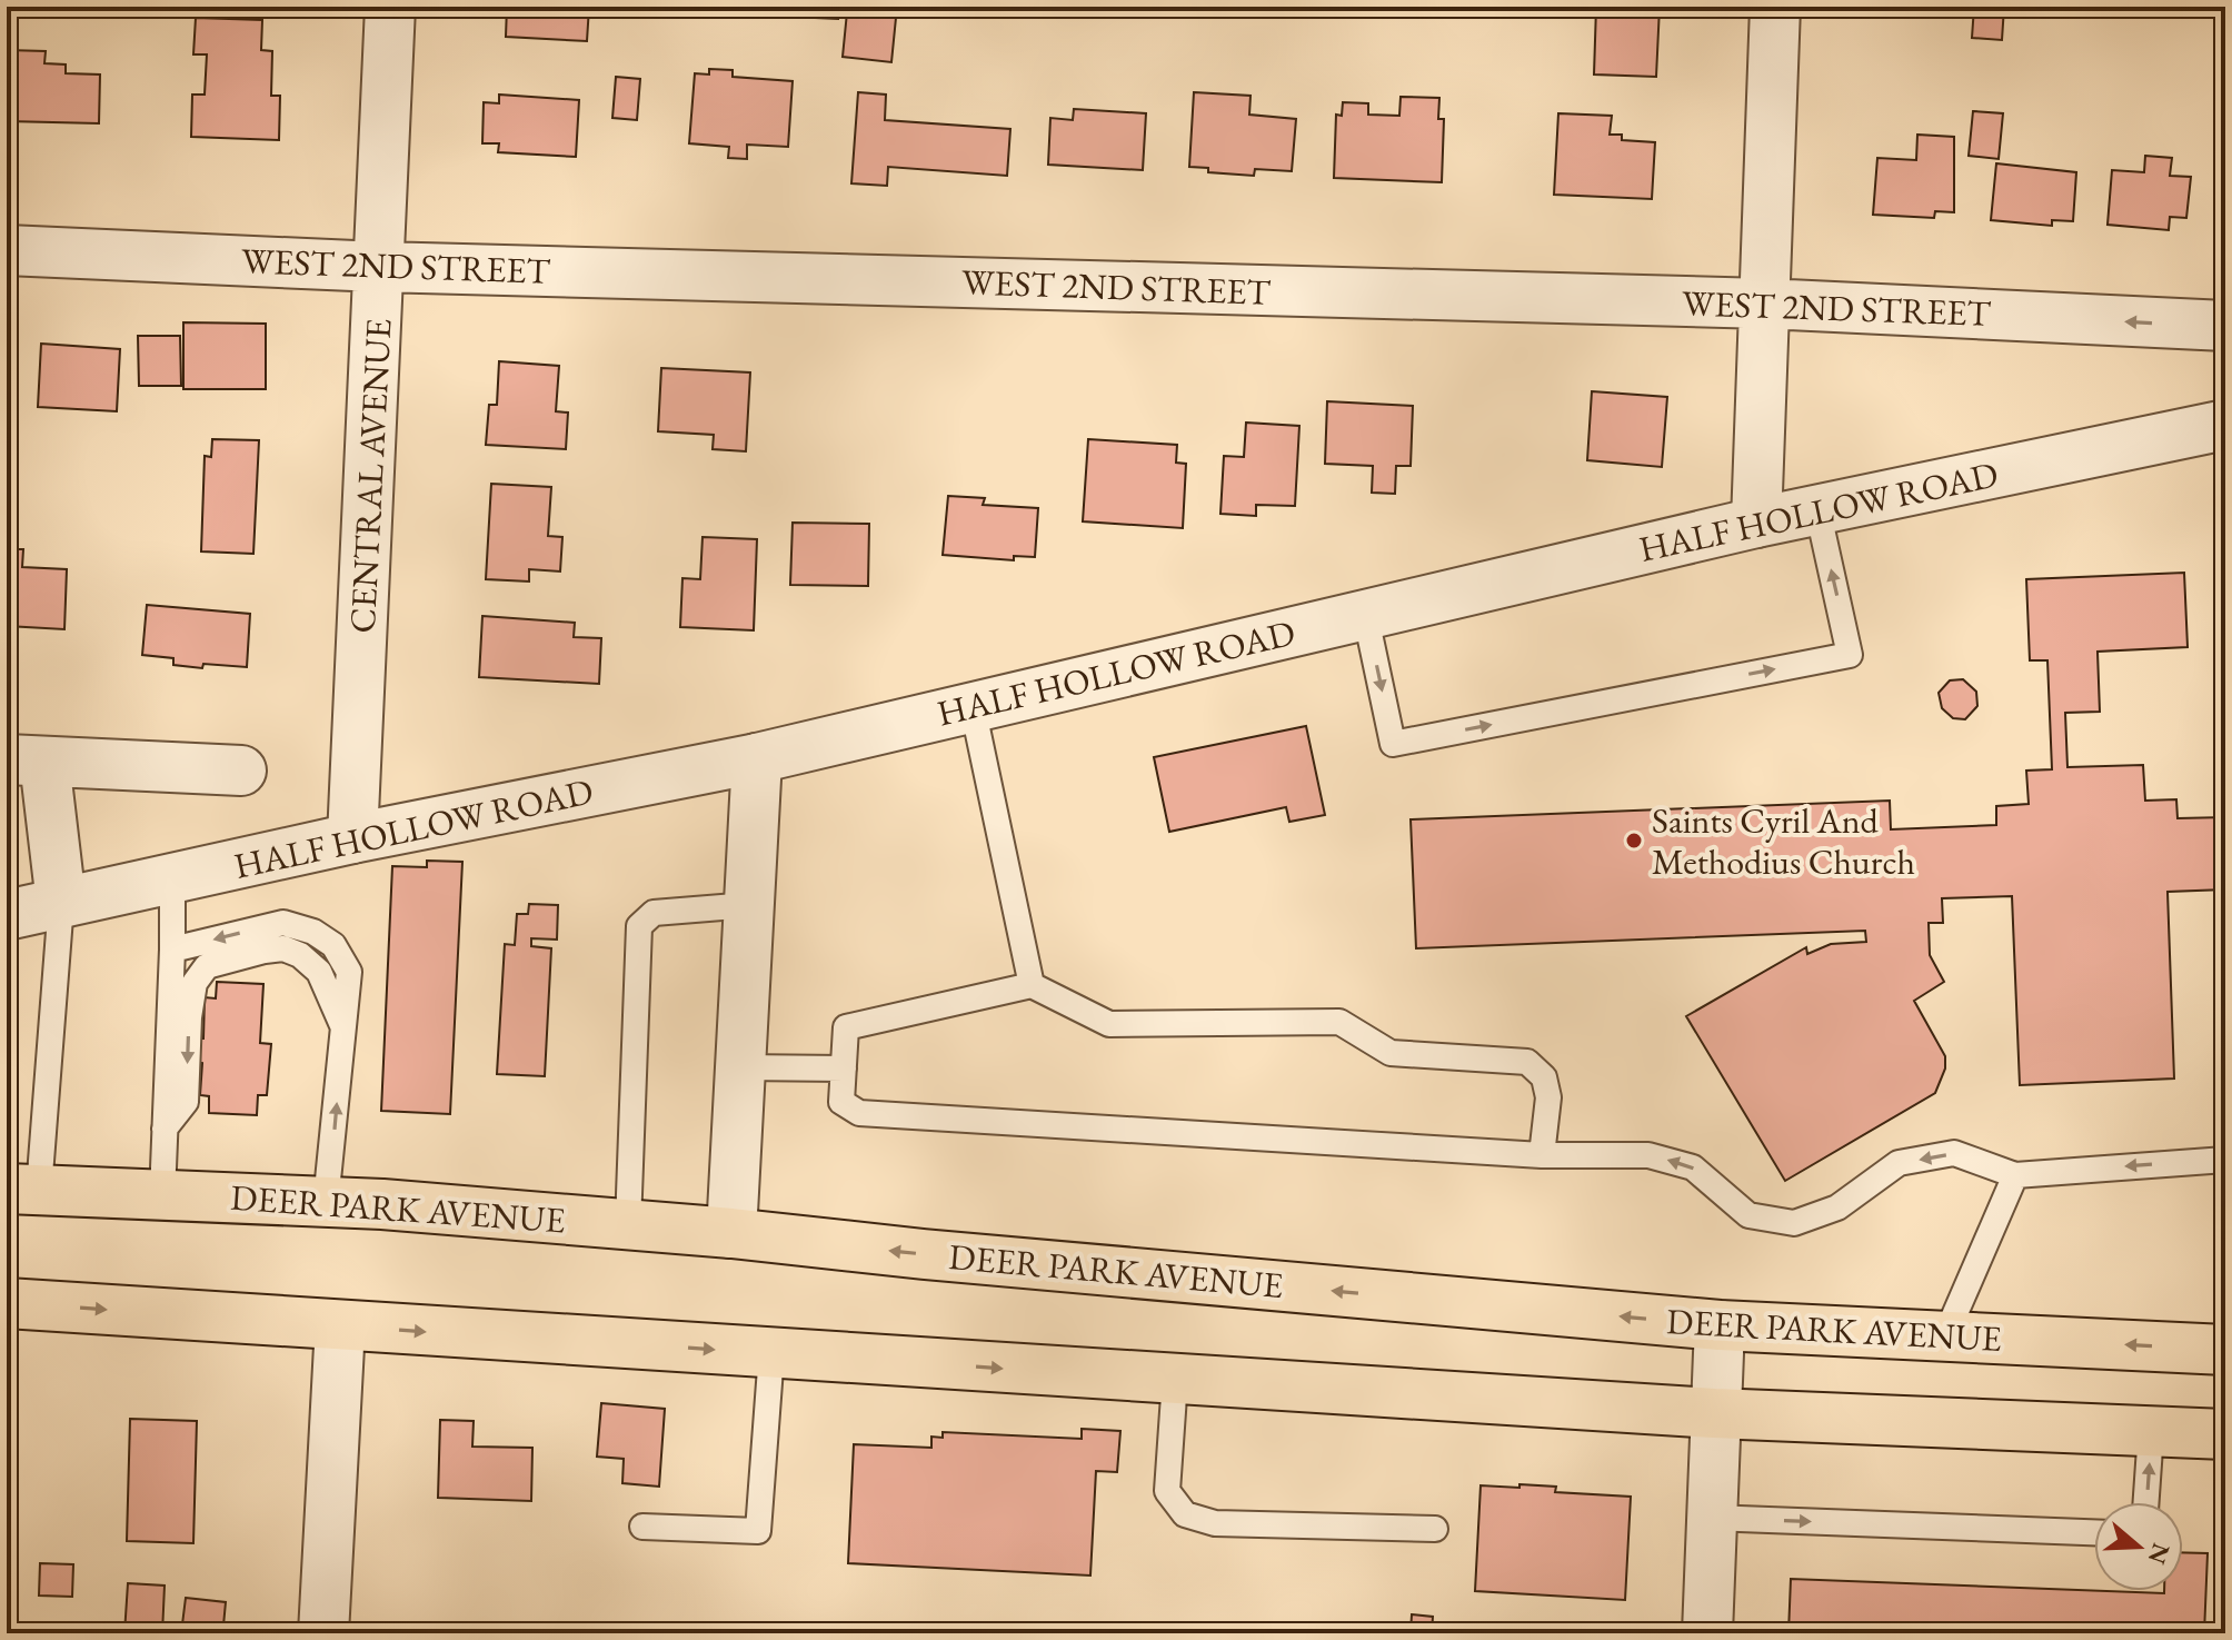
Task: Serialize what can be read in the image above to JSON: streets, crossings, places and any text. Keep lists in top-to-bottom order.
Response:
{
  "streets": {
    "main road": ["DEER PARK AVENUE"],
    "street": ["WEST 2ND STREET", "CENTRAL AVENUE", "HALF HOLLOW ROAD"]
  },
  "crossings": [
    ["WEST 2ND STREET", "CENTRAL AVENUE"],
    ["CENTRAL AVENUE", "HALF HOLLOW ROAD"]
  ],
  "places": ["Saints Cyril And Methodius Church"],
  "north": "right"
}
